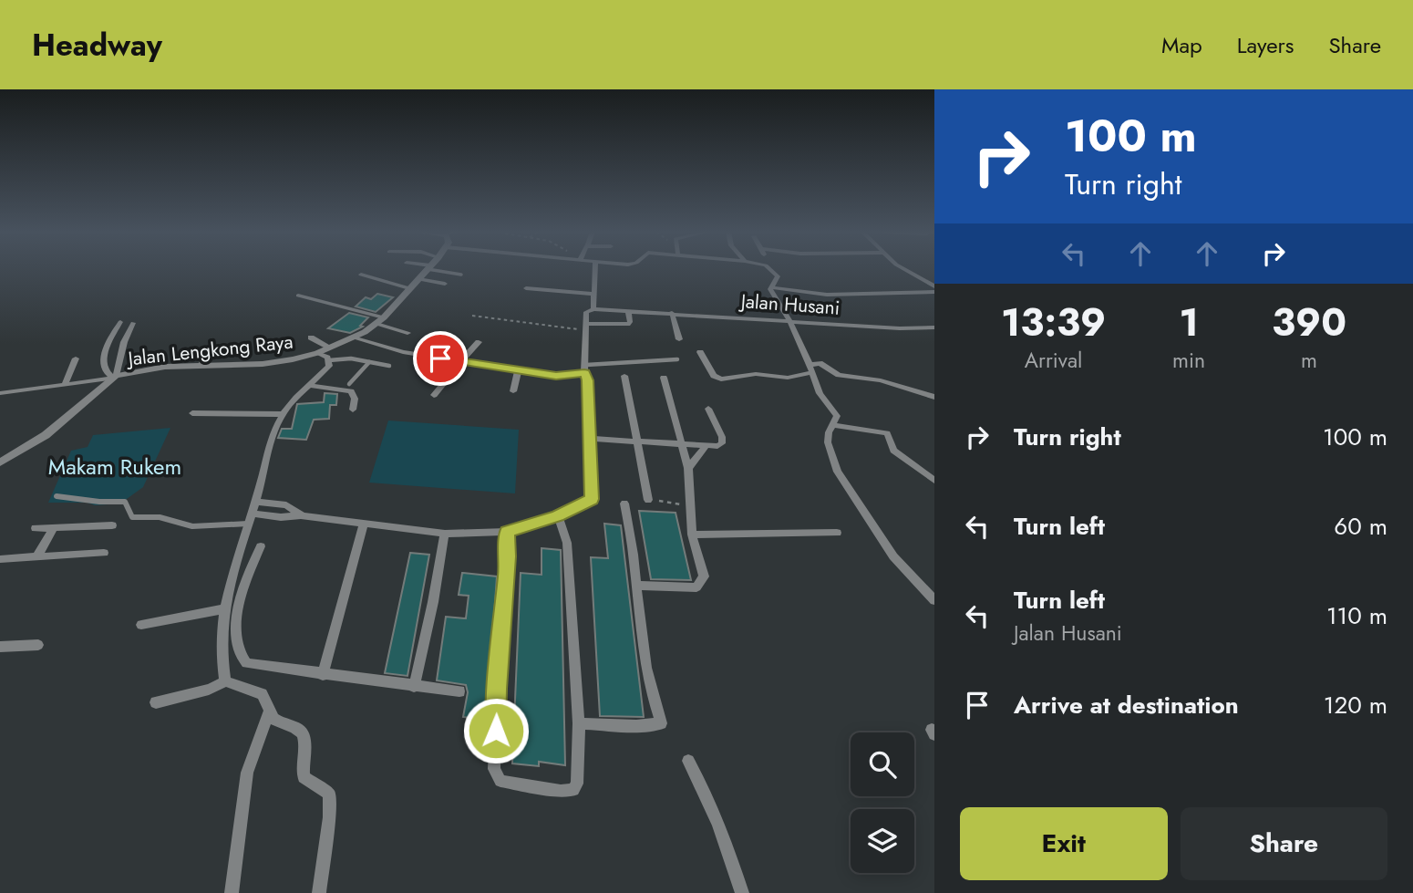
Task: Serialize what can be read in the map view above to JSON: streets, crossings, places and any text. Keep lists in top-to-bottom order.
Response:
{
  "streets": {
    "street": ["Jalan Husani", "Jalan Lengkong Raya"]
  },
  "parks": ["Makam Rukem"],
  "page": {
    "header": "Headway",
    "nav": ["Map", "Layers", "Share"],
    "turn": ["100 m", "Turn right"],
    "eta": [
      "13:39",
      "Arrival",
      "1",
      "min",
      "390",
      "m"
    ],
    "list": [
      {
        "name": "Turn right",
        "value": "100 m"
      },
      {
        "name": "Turn left",
        "value": "60 m"
      },
      {
        "name": "Turn left",
        "note": "Jalan Husani",
        "value": "110 m"
      },
      {
        "name": "Arrive at destination",
        "value": "120 m"
      }
    ],
    "buttons": ["Exit", "Share"]
  }
}
